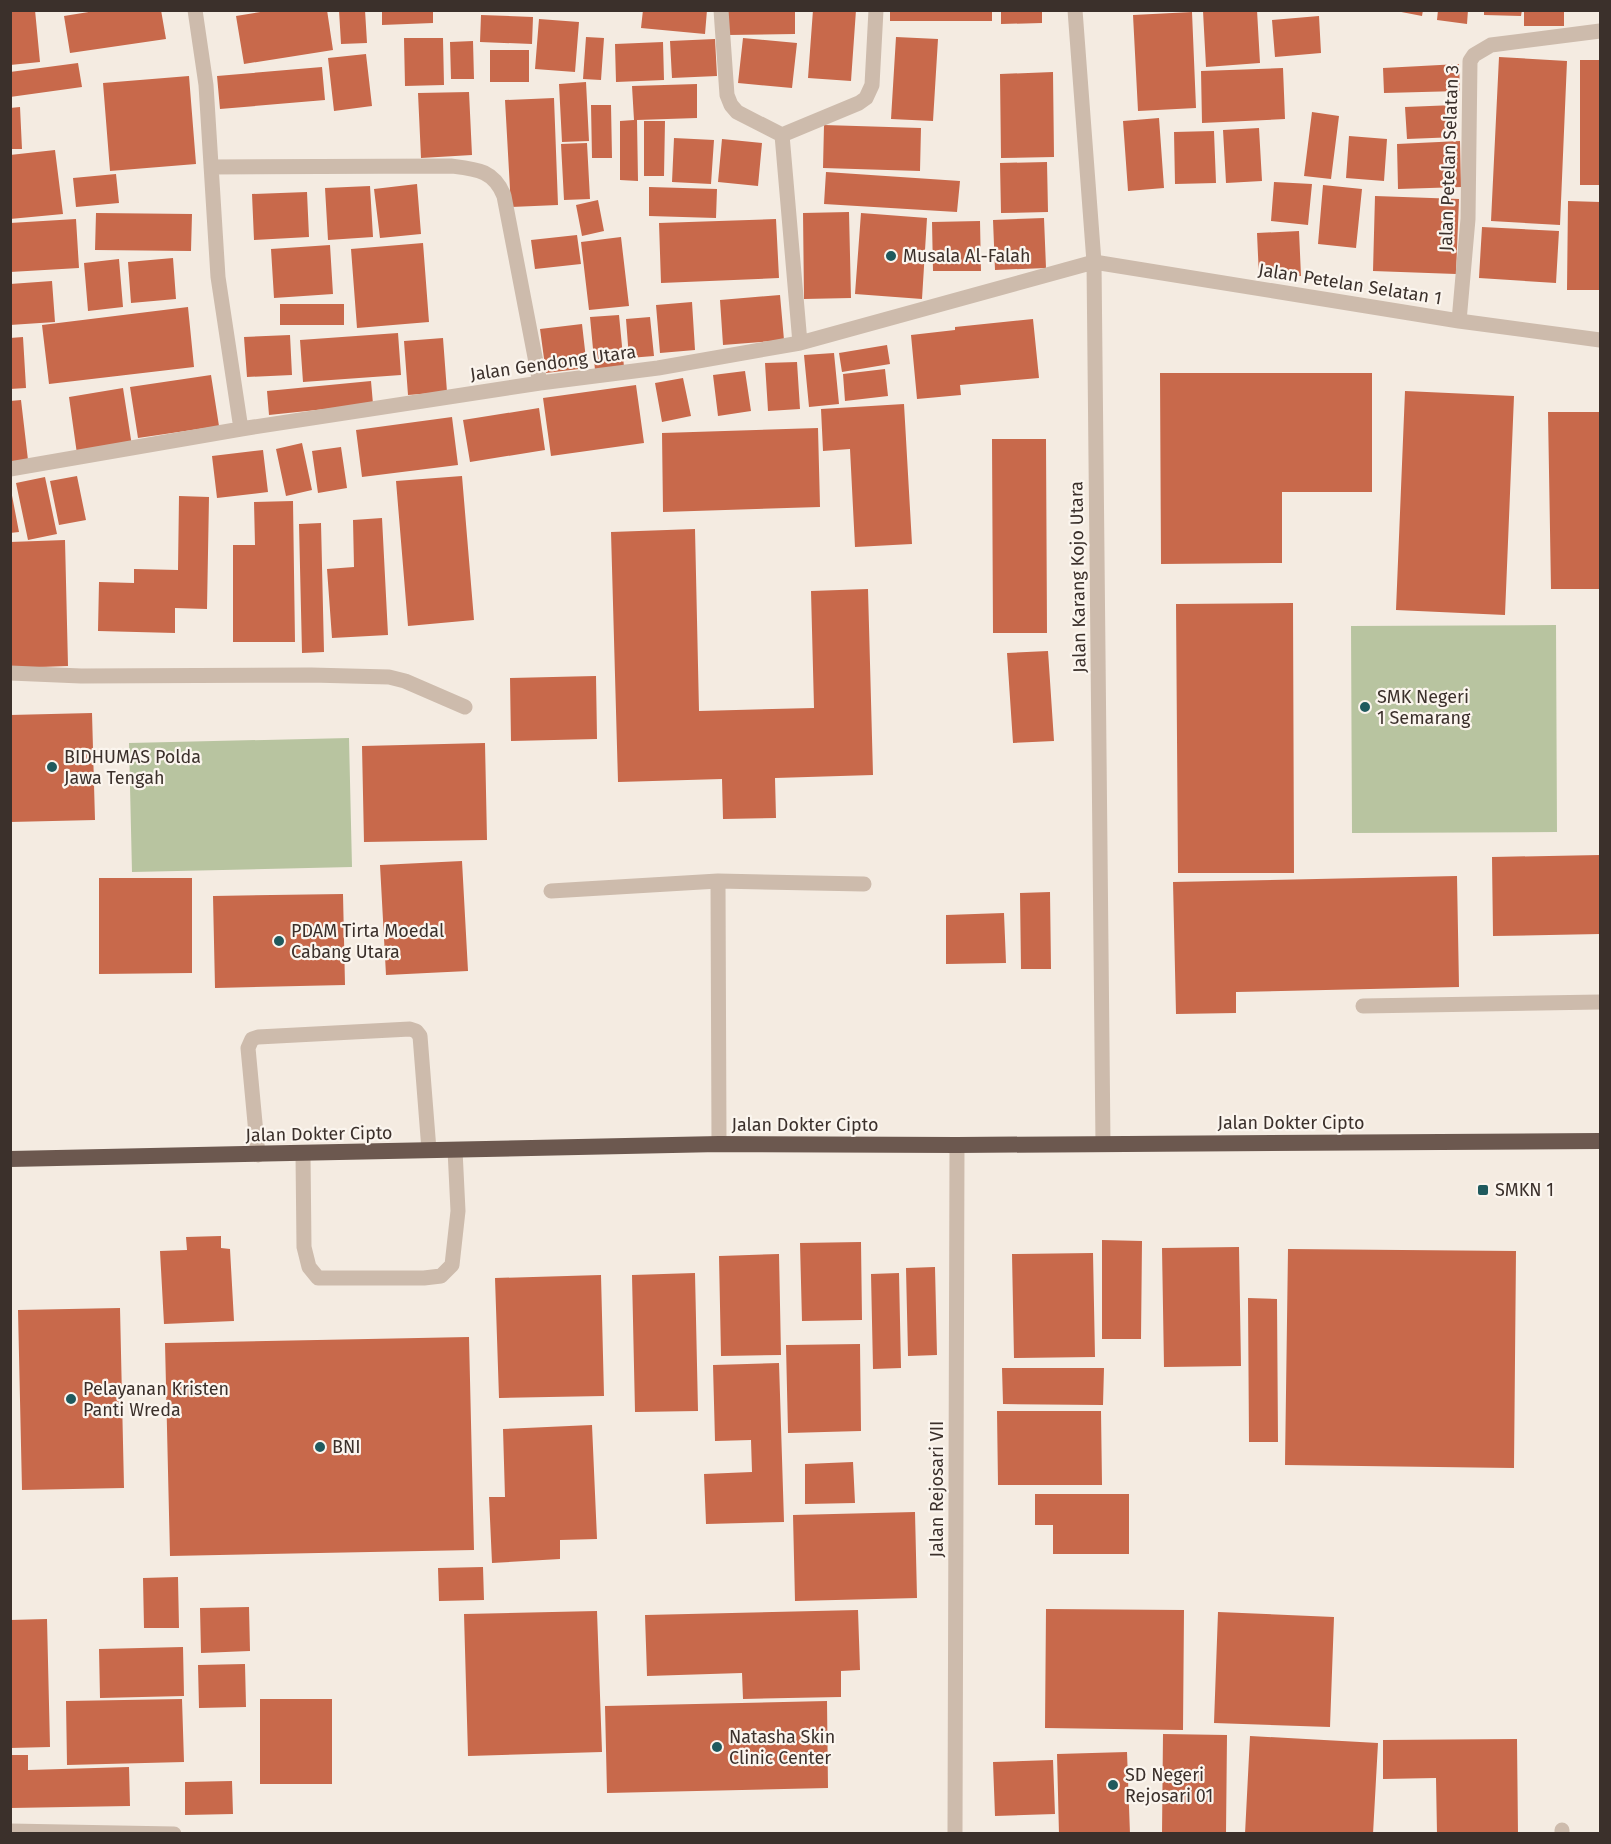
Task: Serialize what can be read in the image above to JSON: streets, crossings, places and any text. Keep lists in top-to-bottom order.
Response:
{
  "streets": {
    "highway": ["Jalan Dokter Cipto"],
    "street": [
      "Jalan Petelan Selatan 3",
      "Jalan Petelan Selatan 1",
      "Jalan Gendong Utara",
      "Jalan Karang Kojo Utara",
      "Jalan Rejosari VII"
    ]
  },
  "crossings": [
    ["Jalan Petelan Selatan 3", "Jalan Petelan Selatan 1"],
    ["Jalan Petelan Selatan 1", "Jalan Gendong Utara"],
    ["Jalan Petelan Selatan 1", "Jalan Karang Kojo Utara"],
    ["Jalan Gendong Utara", "Jalan Karang Kojo Utara"],
    ["Jalan Karang Kojo Utara", "Jalan Dokter Cipto"],
    ["Jalan Dokter Cipto", "Jalan Rejosari VII"]
  ],
  "places": {
    "other": [
      "Musala Al-Falah",
      "SMK Negeri 1 Semarang",
      "BIDHUMAS Polda Jawa Tengah",
      "PDAM Tirta Moedal Cabang Utara",
      "Pelayanan Kristen Panti Wreda",
      "BNI",
      "Natasha Skin Clinic Center",
      "SD Negeri Rejosari 01"
    ],
    "transit": ["SMKN 1"]
  }
}
